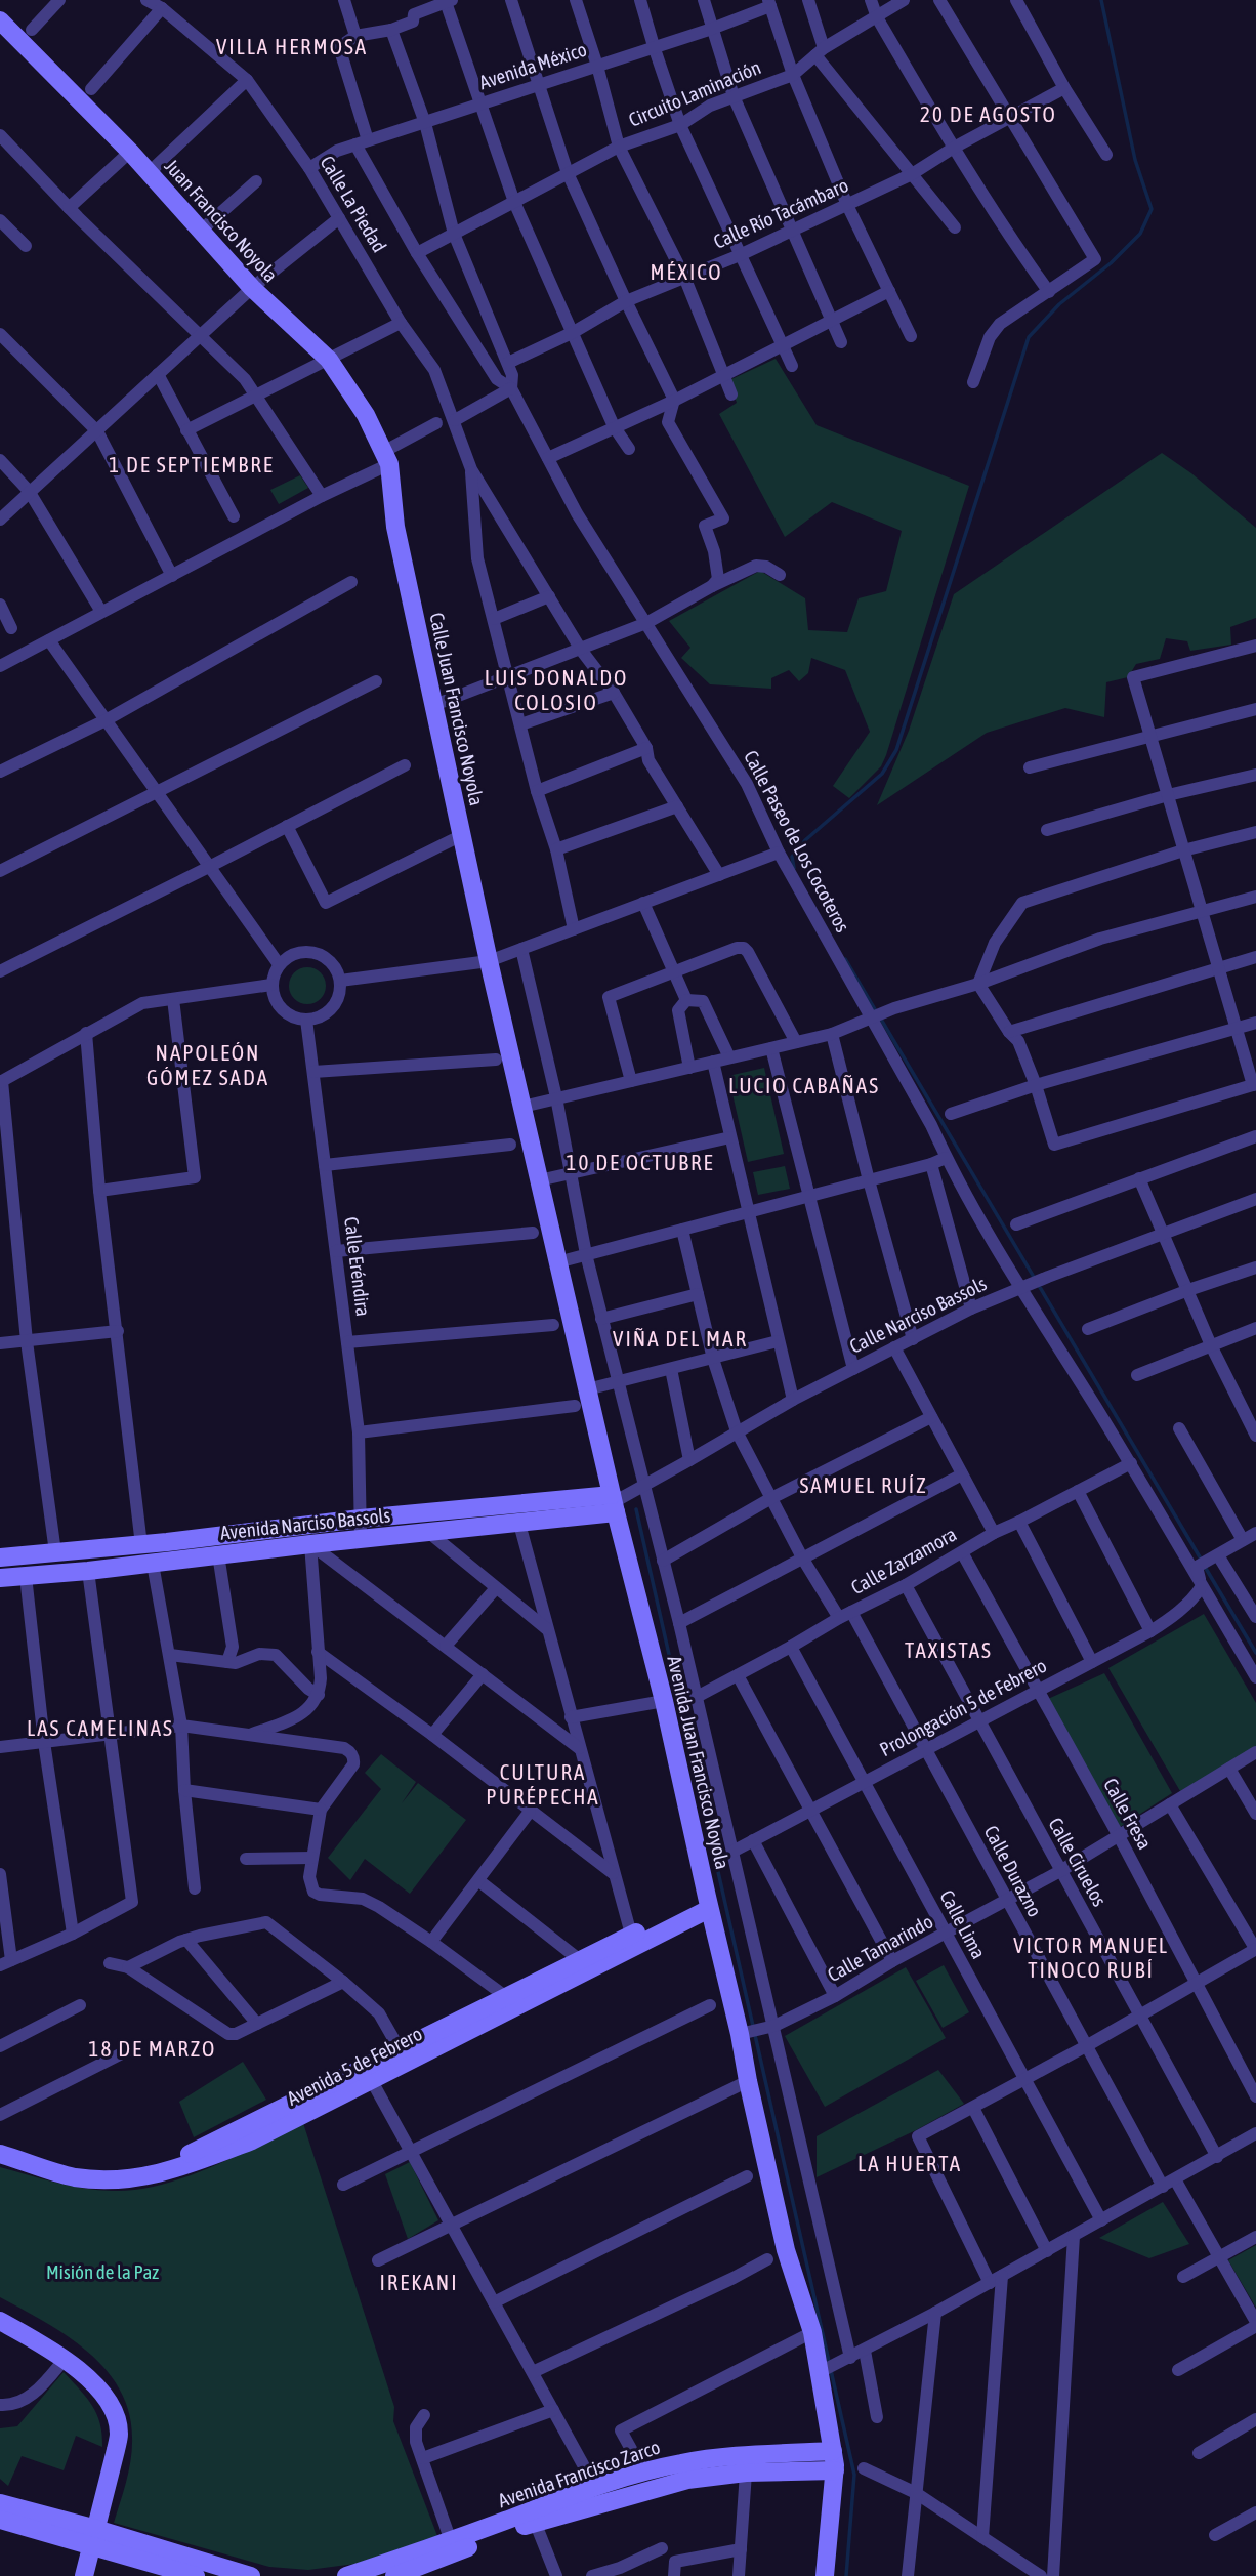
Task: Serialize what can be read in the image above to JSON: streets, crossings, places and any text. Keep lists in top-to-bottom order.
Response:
{
  "streets": {
    "street": [
      "Avenida México",
      "Circuito Laminación",
      "Calle La Piedad",
      "Calle Río Tacámbaro",
      "Juan Francisco Noyola",
      "Calle Juan Francisco Noyola",
      "Calle Paseo de Los Cocoteros",
      "Calle Eréndira",
      "Calle Narciso Bassols",
      "Avenida Narciso Bassols",
      "Calle Zarzamora",
      "Prolongación 5 de Febrero",
      "Avenida Juan Francisco Noyola",
      "Calle Fresa",
      "Calle Ciruelos",
      "Calle Durazno",
      "Calle Lima",
      "Calle Tamarindo",
      "Avenida 5 de Febrero",
      "Avenida Francisco Zarco"
    ]
  },
  "crossings": [
    ["Avenida México", "Calle La Piedad"],
    ["Juan Francisco Noyola", "Calle Juan Francisco Noyola"],
    ["Calle Juan Francisco Noyola", "Avenida Juan Francisco Noyola"],
    ["Calle Eréndira", "Avenida Narciso Bassols"],
    ["Calle Narciso Bassols", "Avenida Narciso Bassols"],
    ["Calle Narciso Bassols", "Avenida Juan Francisco Noyola"],
    ["Calle Narciso Bassols", "Calle Durazno"],
    ["Avenida Narciso Bassols", "Avenida Juan Francisco Noyola"],
    ["Calle Zarzamora", "Calle Fresa"],
    ["Calle Zarzamora", "Calle Ciruelos"],
    ["Calle Zarzamora", "Calle Durazno"],
    ["Calle Zarzamora", "Calle Lima"],
    ["Prolongación 5 de Febrero", "Calle Fresa"],
    ["Prolongación 5 de Febrero", "Calle Ciruelos"],
    ["Prolongación 5 de Febrero", "Calle Durazno"],
    ["Prolongación 5 de Febrero", "Calle Lima"],
    ["Avenida Juan Francisco Noyola", "Calle Tamarindo"],
    ["Avenida Juan Francisco Noyola", "Avenida 5 de Febrero"],
    ["Avenida Juan Francisco Noyola", "Avenida Francisco Zarco"],
    ["Calle Fresa", "Calle Tamarindo"],
    ["Calle Ciruelos", "Calle Tamarindo"],
    ["Calle Durazno", "Calle Tamarindo"],
    ["Calle Lima", "Calle Tamarindo"]
  ],
  "districts": [
    "VILLA HERMOSA",
    "20 DE AGOSTO",
    "MÉXICO",
    "1 DE SEPTIEMBRE",
    "LUIS DONALDO COLOSIO",
    "NAPOLEÓN GÓMEZ SADA",
    "LUCIO CABAÑAS",
    "10 DE OCTUBRE",
    "VIÑA DEL MAR",
    "SAMUEL RUÍZ",
    "TAXISTAS",
    "LAS CAMELINAS",
    "CULTURA PURÉPECHA",
    "VICTOR MANUEL TINOCO RUBÍ",
    "18 DE MARZO",
    "LA HUERTA",
    "IREKANI"
  ],
  "parks": ["Misión de la Paz"]
}
